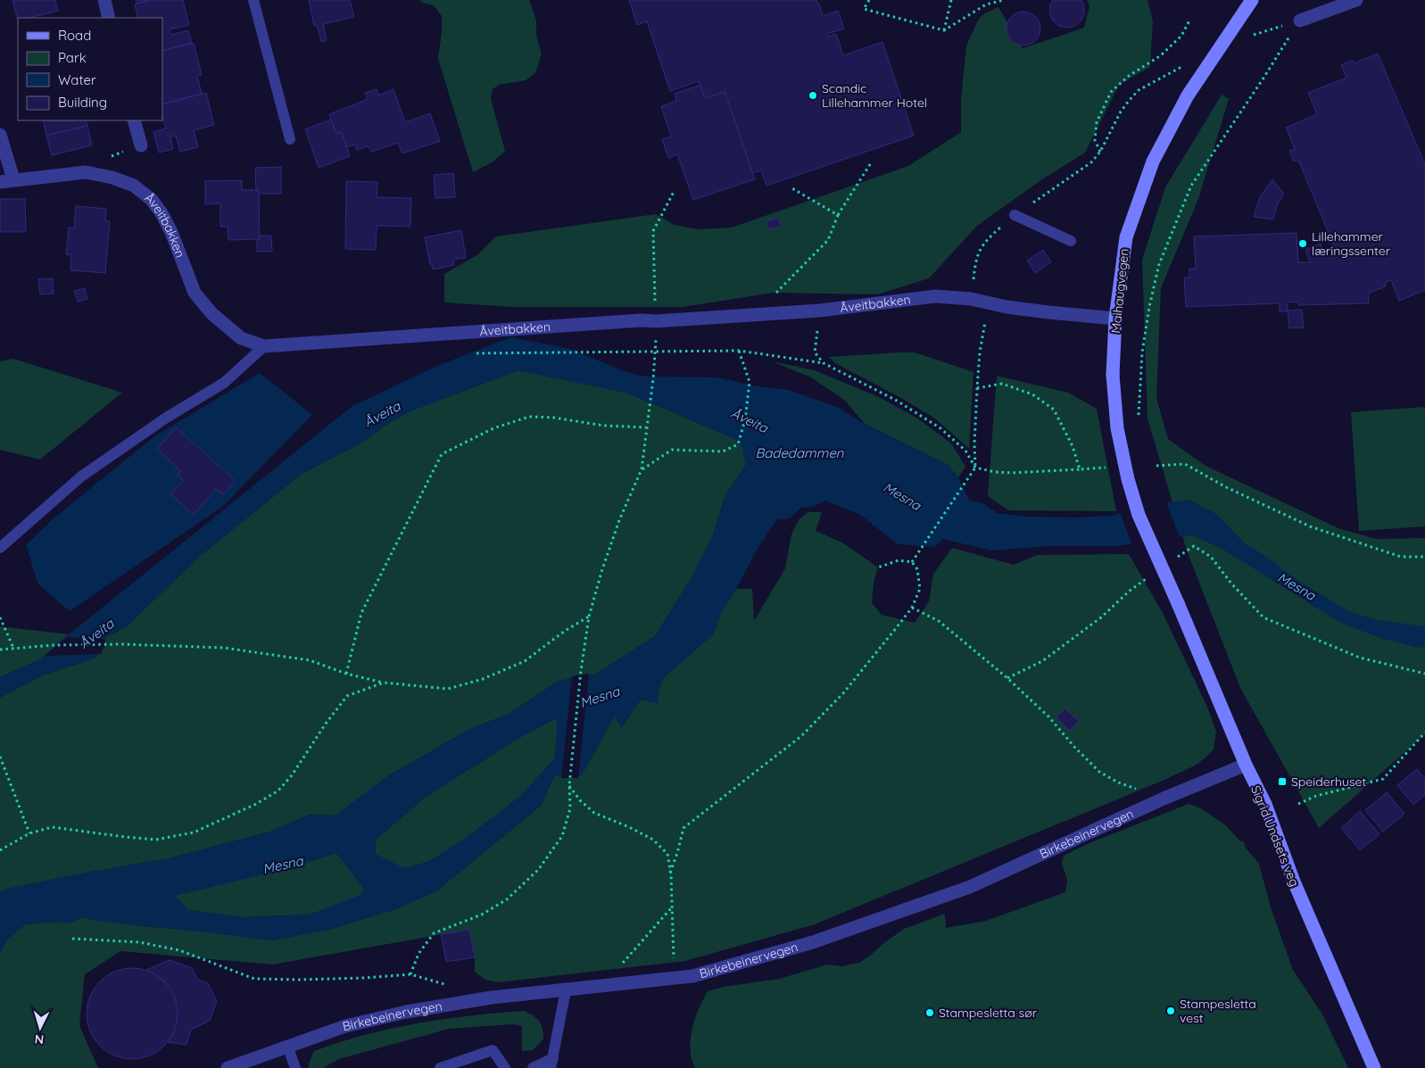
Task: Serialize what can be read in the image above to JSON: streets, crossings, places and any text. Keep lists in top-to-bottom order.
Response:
{
  "streets": {
    "street": [
      "Åveitbakken",
      "Maihaugvegen",
      "Birkebeinervegen",
      "Sigrid Undsets veg"
    ]
  },
  "crossings": [
    ["Åveitbakken", "Maihaugvegen"],
    ["Maihaugvegen", "Sigrid Undsets veg"],
    ["Birkebeinervegen", "Sigrid Undsets veg"]
  ],
  "water": ["Åveita", "Badedammen", "Mesna"],
  "places": {
    "other": [
      "Scandic Lillehammer Hotel",
      "Lillehammer læringssenter",
      "Stampesletta vest",
      "Stampesletta sør"
    ],
    "transit": ["Speiderhuset"]
  },
  "legend": [
    "Road",
    "Park",
    "Water",
    "Building"
  ],
  "north": "bottom"
}
